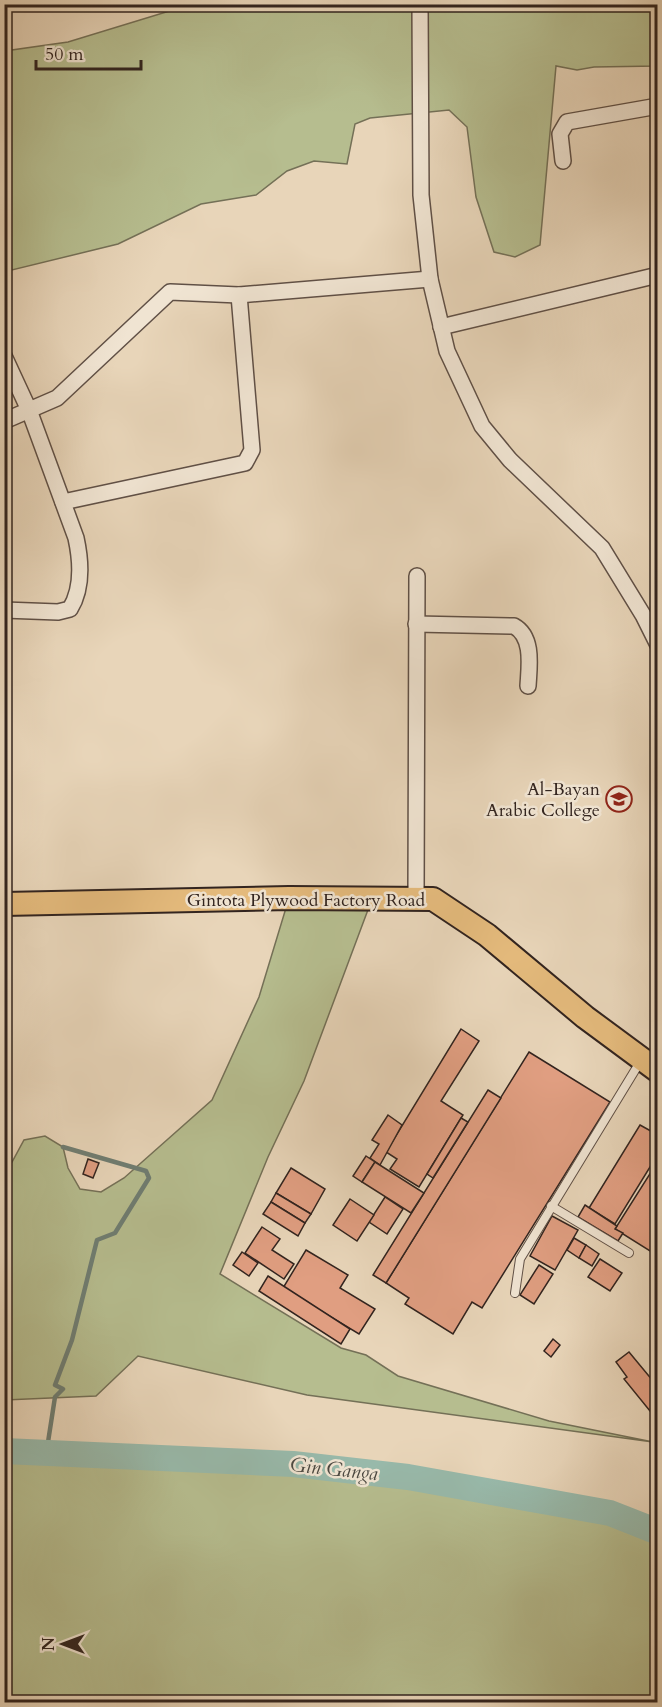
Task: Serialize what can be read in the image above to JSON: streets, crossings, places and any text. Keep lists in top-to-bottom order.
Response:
{
  "streets": {
    "main road": ["Gintota Plywood Factory Road"]
  },
  "water": ["Gin Ganga"],
  "places": {
    "school or university": ["Al-Bayan Arabic College"]
  },
  "scale_bar": "50 m",
  "north": "left"
}
